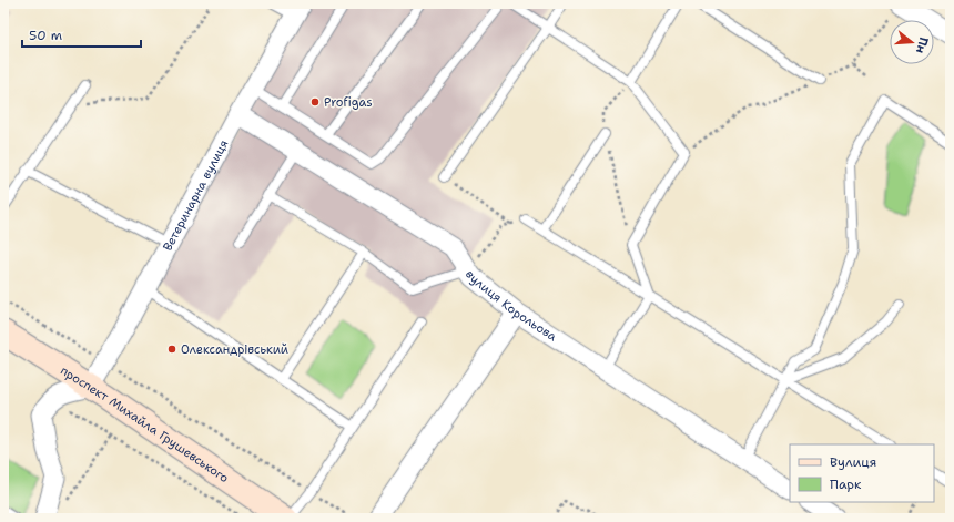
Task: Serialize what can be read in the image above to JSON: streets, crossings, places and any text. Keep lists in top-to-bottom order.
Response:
{
  "streets": {
    "street": ["Ветеринарна вулиця", "вулиця Корольова", "проспект Михайла Грушевського"]
  },
  "crossings": [
    ["Ветеринарна вулиця", "вулиця Корольова"],
    ["Ветеринарна вулиця", "проспект Михайла Грушевського"]
  ],
  "places": ["Profigas", "Олександрівський"],
  "legend": ["Вулиця", "Парк"],
  "scale_bar": "50 m",
  "north": "right"
}
